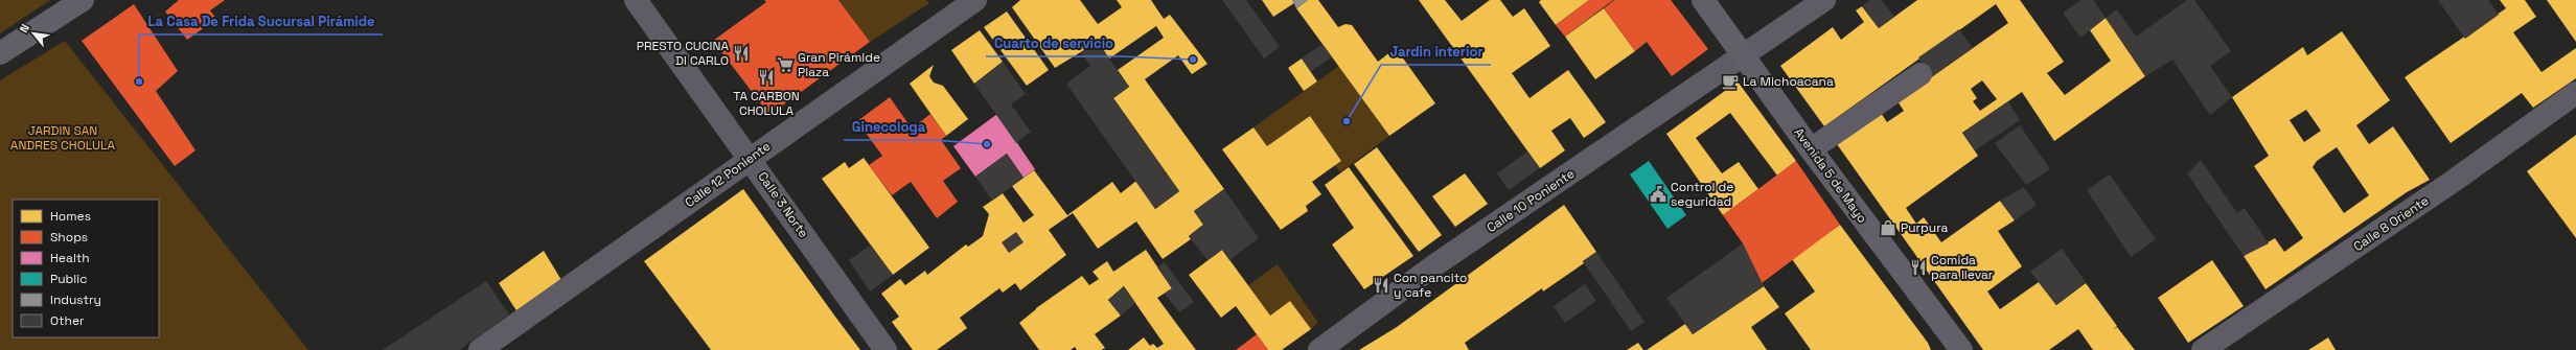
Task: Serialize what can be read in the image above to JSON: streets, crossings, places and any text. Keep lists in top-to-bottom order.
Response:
{
  "streets": {
    "main road": ["Avenida 5 de Mayo"],
    "street": [
      "Calle 12 Poniente",
      "Calle 10 Poniente",
      "Calle 3 Norte",
      "Calle 8 Oriente"
    ]
  },
  "crossings": [
    ["Calle 12 Poniente", "Calle 3 Norte"],
    ["Avenida 5 de Mayo", "Calle 10 Poniente"]
  ],
  "parks": ["JARDIN SAN ANDRES CHOLULA"],
  "places": {
    "restaurant": [
      "PRESTO CUCINA DI CARLO",
      "TA CARBON CHOLULA",
      "Comida para llevar",
      "Con pancito y cafe"
    ],
    "other": [
      "Cuarto de servicio",
      "La Casa De Frida Sucursal Pirámide",
      "Jardin interior",
      "Ginecologa"
    ],
    "supermarket": ["Gran Pirámide Plaza"],
    "cafe": ["La Michoacana"],
    "public building": ["Control de seguridad"],
    "shop": ["Purpura"]
  },
  "legend": [
    "Homes",
    "Shops",
    "Health",
    "Public",
    "Industry",
    "Other"
  ],
  "north": "top left"
}
